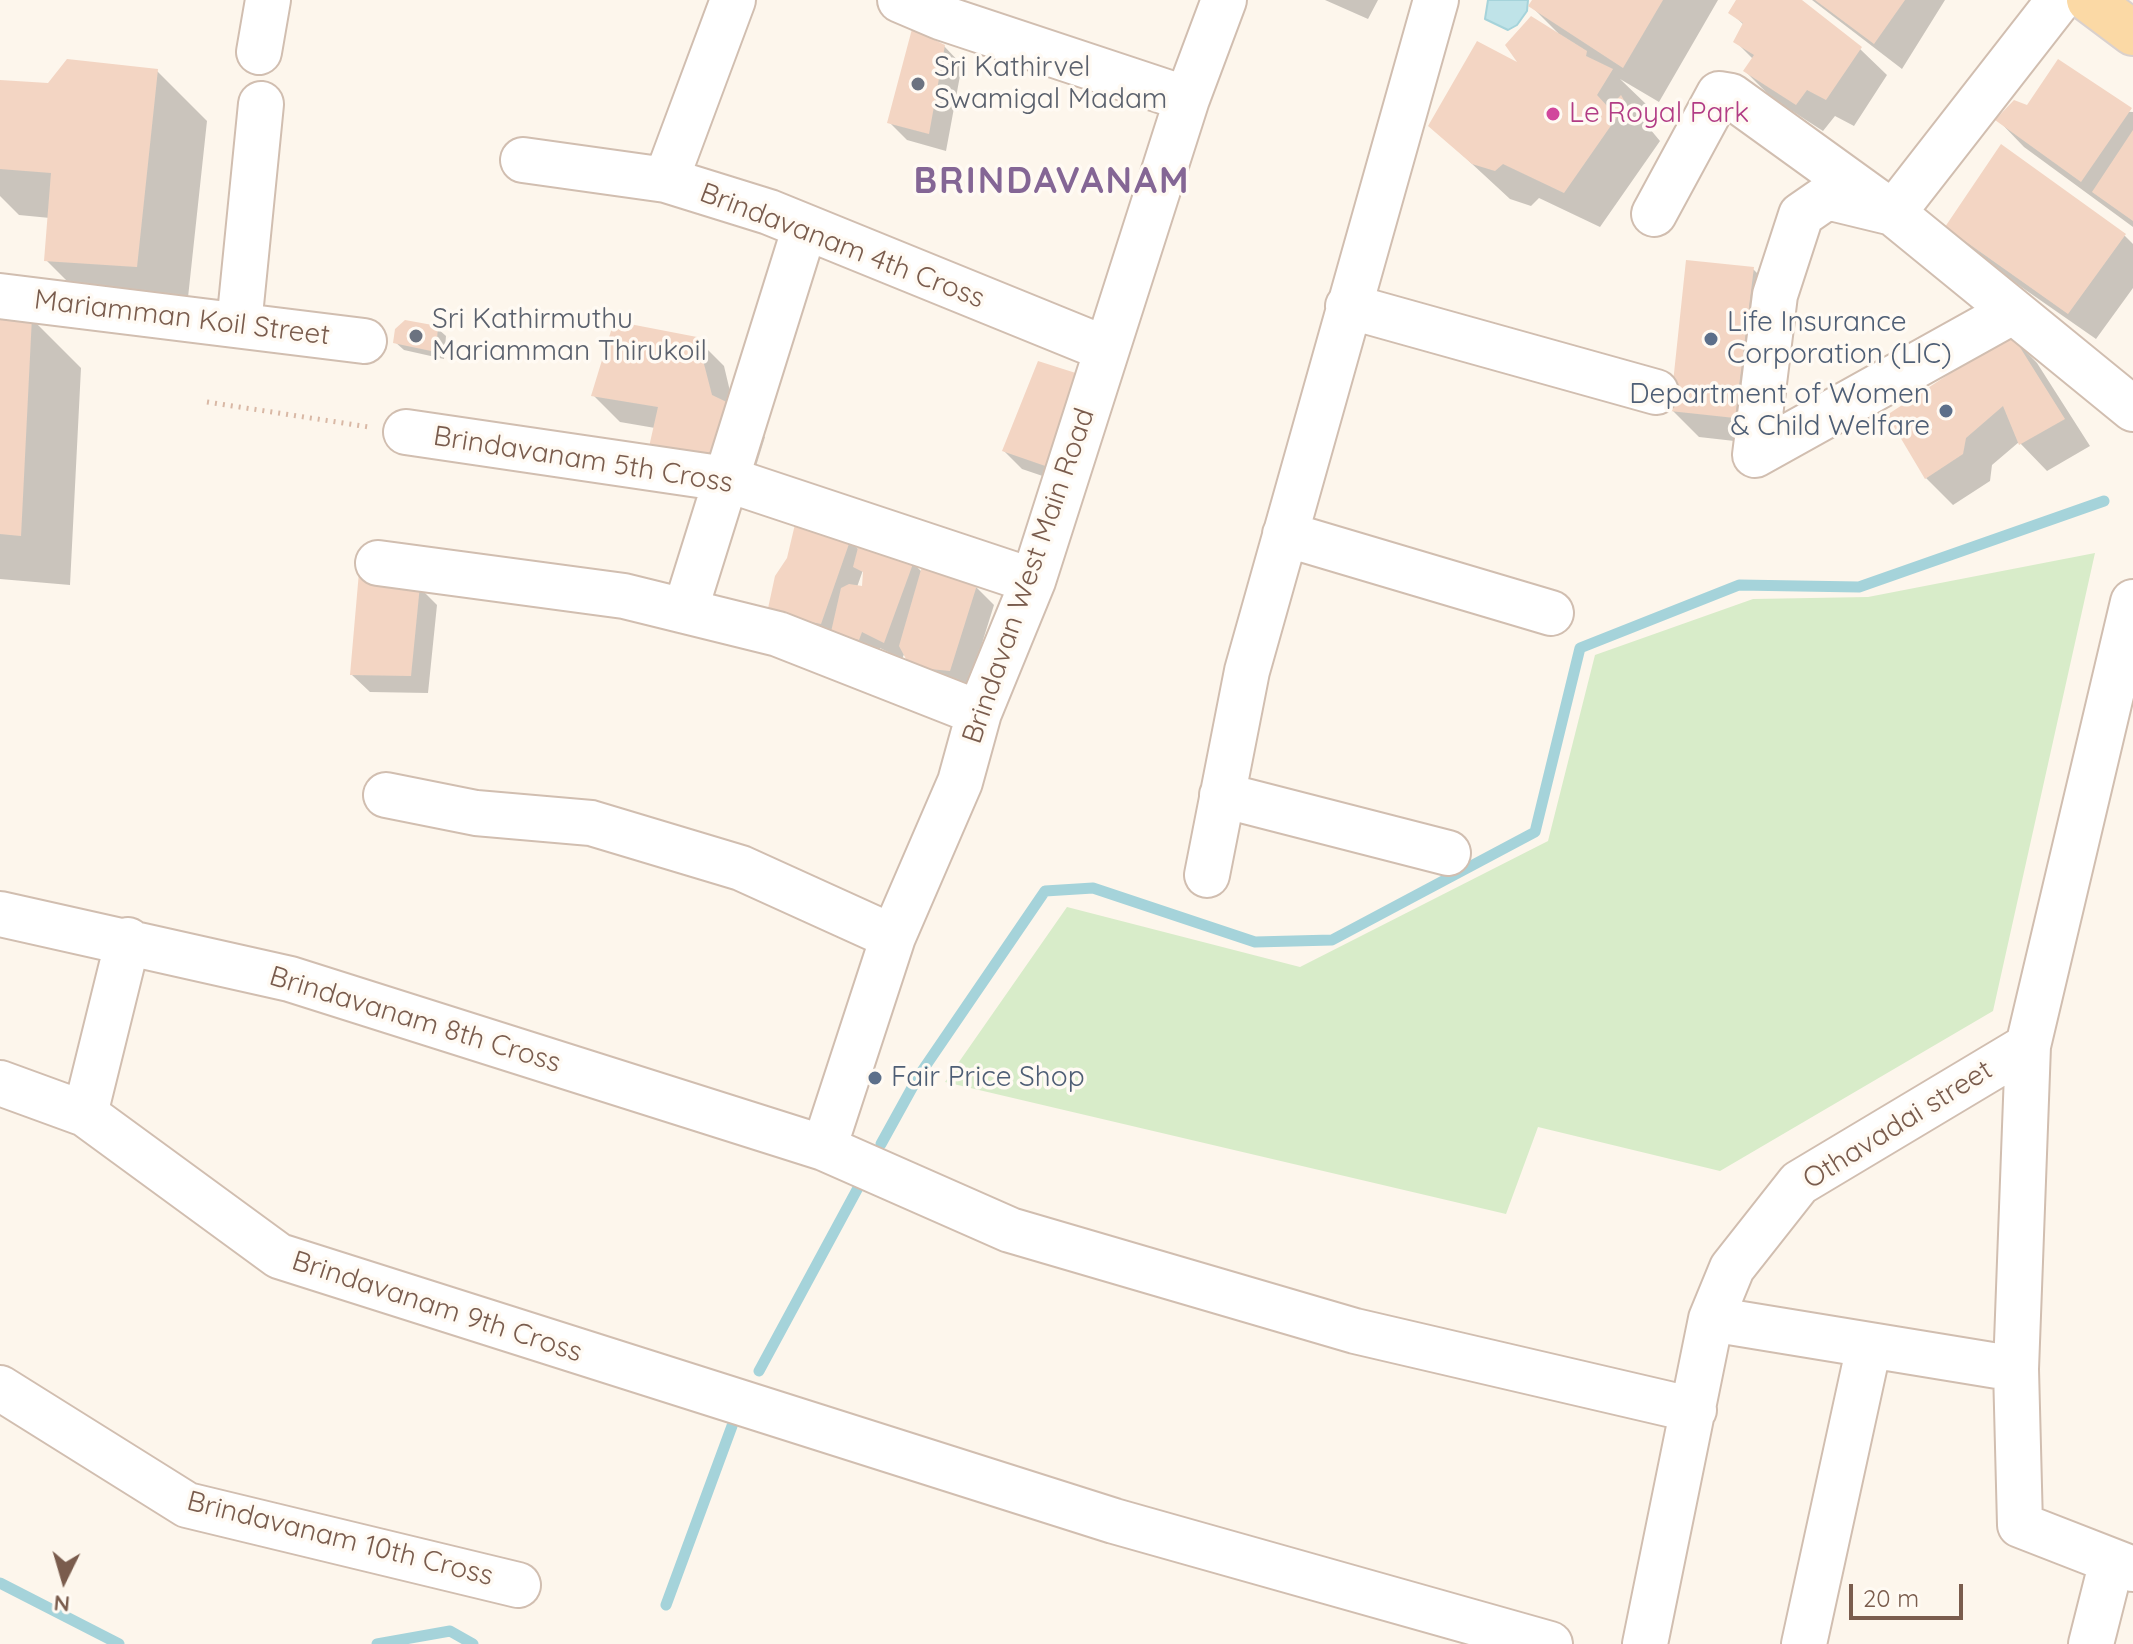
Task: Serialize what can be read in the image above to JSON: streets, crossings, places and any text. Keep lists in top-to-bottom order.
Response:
{
  "streets": {
    "street": [
      "Brindavanam 4th Cross",
      "Mariamman Koil Street",
      "Brindavanam 5th Cross",
      "Brindavan West Main Road",
      "Brindavanam 8th Cross",
      "Othavadai street",
      "Brindavanam 9th Cross",
      "Brindavanam 10th Cross"
    ]
  },
  "crossings": [
    ["Brindavanam 4th Cross", "Brindavan West Main Road"],
    ["Brindavanam 5th Cross", "Brindavan West Main Road"],
    ["Brindavan West Main Road", "Brindavanam 8th Cross"],
    ["Brindavanam 8th Cross", "Othavadai street"]
  ],
  "districts": ["BRINDAVANAM"],
  "places": [
    "Sri Kathirvel Swamigal Madam",
    "Le Royal Park",
    "Sri Kathirmuthu Mariamman Thirukoil",
    "Life Insurance Corporation (LIC)",
    "Department of Women & Child Welfare",
    "Fair Price Shop"
  ],
  "scale_bar": "20 m",
  "north": "bottom"
}
